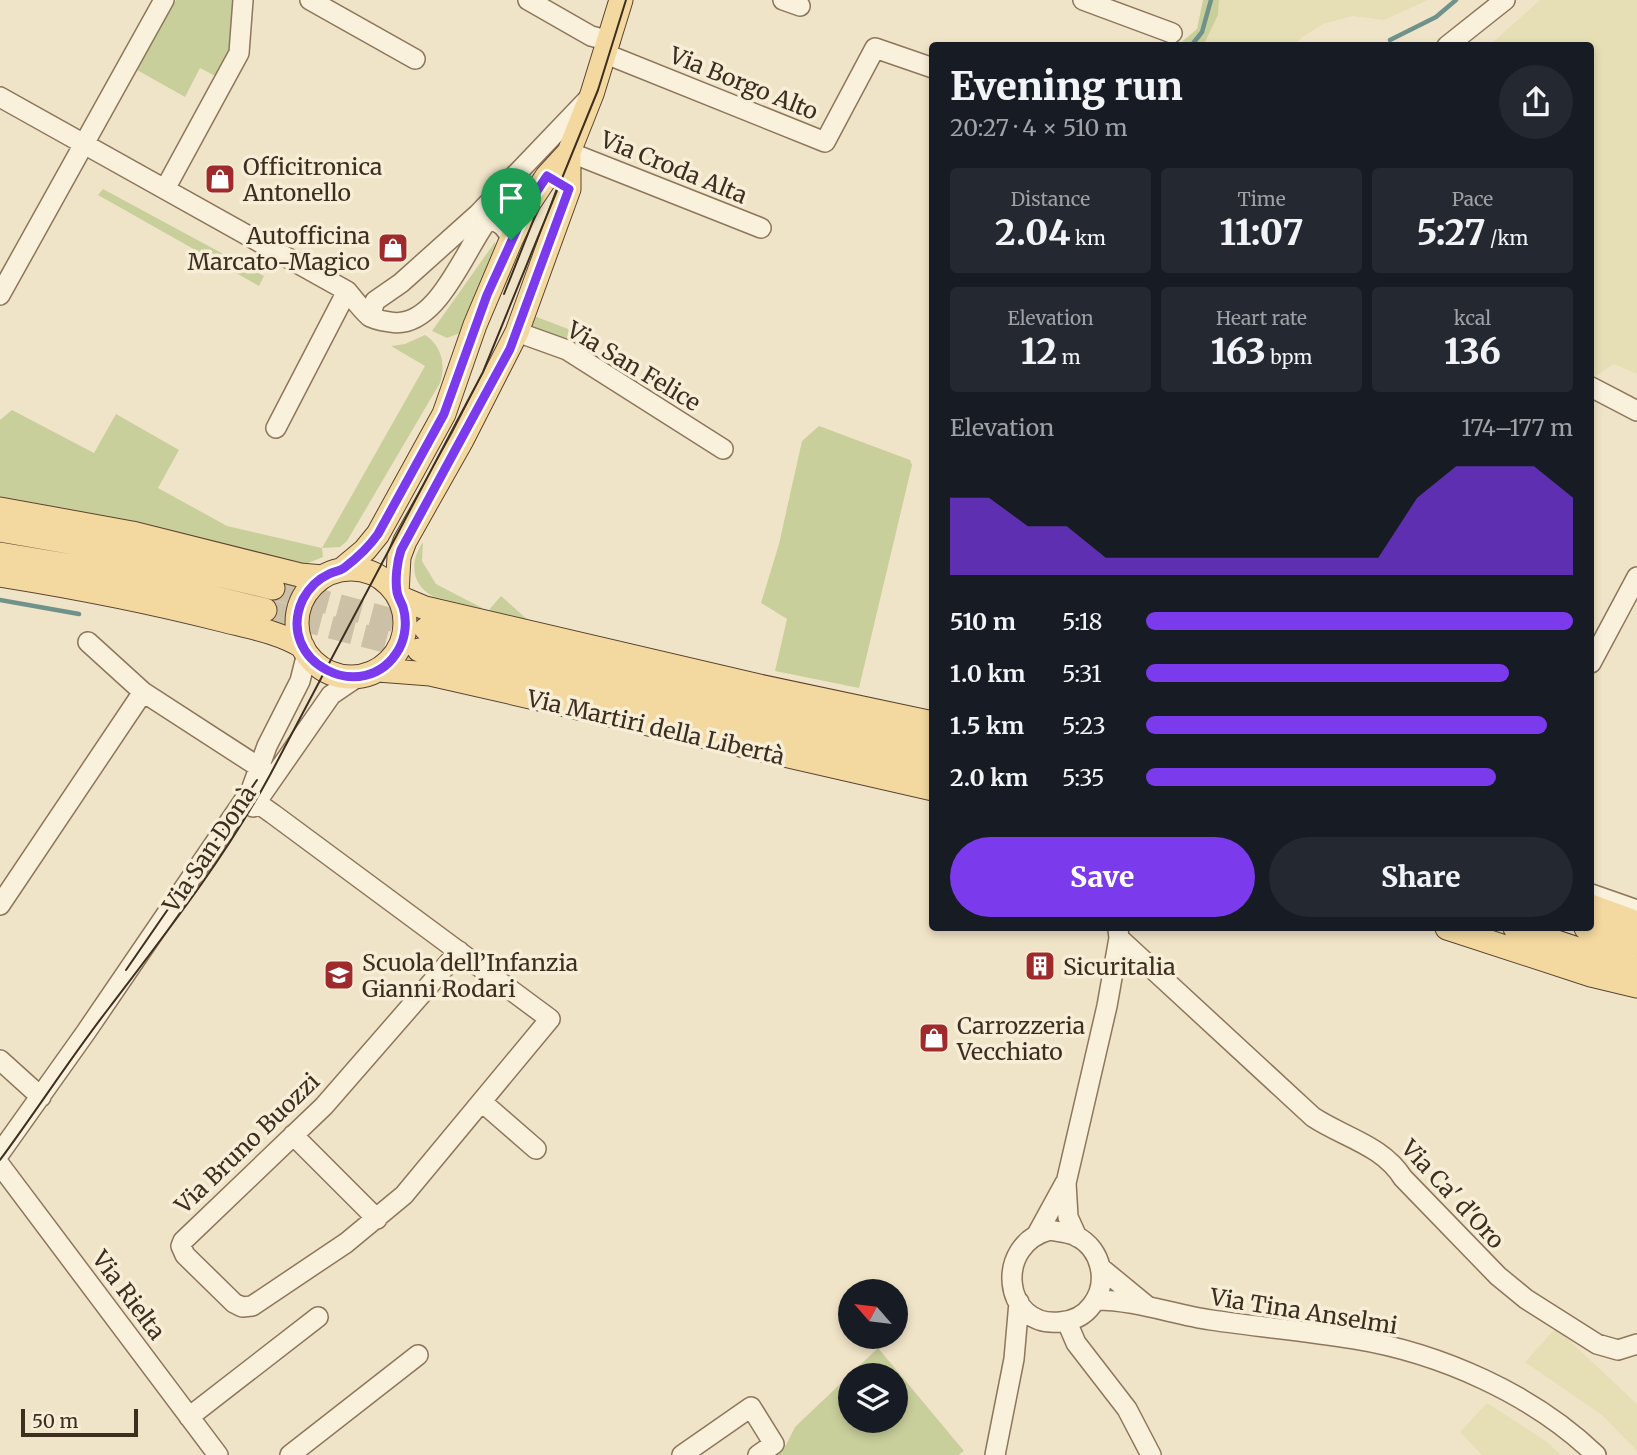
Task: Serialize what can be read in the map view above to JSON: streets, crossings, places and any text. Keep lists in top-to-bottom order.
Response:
{
  "streets": {
    "main road": ["Via Martiri della Libertà", "Via San Donà"],
    "street": [
      "Via Borgo Alto",
      "Via Croda Alta",
      "Via San Felice",
      "Via Bruno Buozzi",
      "Via Ca' d'Oro",
      "Via Rielta",
      "Via Tina Anselmi"
    ]
  },
  "crossings": [
    ["Via Borgo Alto", "Via San Donà"],
    ["Via Croda Alta", "Via San Donà"],
    ["Via San Felice", "Via San Donà"],
    ["Via Martiri della Libertà", "Via San Donà"],
    ["Via San Donà", "Via Bruno Buozzi"]
  ],
  "places": {
    "shop": ["Officitronica Antonello", "Autofficina Marcato-Magico", "Carrozzeria Vecchiato"],
    "building": ["Sicuritalia"],
    "school or university": ["Scuola dell’Infanzia Gianni Rodari"]
  },
  "scale_bar": "50 m",
  "north": "top left",
  "page": {
    "heading": ["Evening run", "20:27 · 4 × 510 m"],
    "stats": [
      ["Distance", "2.04 km"],
      ["Time", "11:07"],
      ["Pace", "5:27 /km"],
      ["Elevation", "12 m"],
      ["Heart rate", "163 bpm"],
      ["kcal", "136"]
    ],
    "chart": ["Elevation", "174–177 m"],
    "list": [
      {
        "name": "510 m",
        "note": "5:18"
      },
      {
        "name": "1.0 km",
        "note": "5:31"
      },
      {
        "name": "1.5 km",
        "note": "5:23"
      },
      {
        "name": "2.0 km",
        "note": "5:35"
      }
    ],
    "buttons": ["Save", "Share"],
    "scale": "50 m"
  }
}
